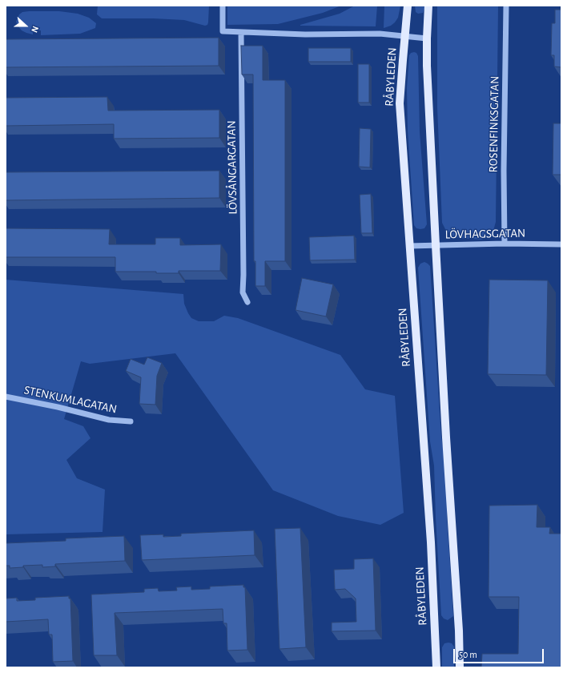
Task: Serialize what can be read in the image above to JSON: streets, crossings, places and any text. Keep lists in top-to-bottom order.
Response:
{
  "streets": {
    "main road": ["RÅBYLEDEN"],
    "street": [
      "ROSENFINKSGATAN",
      "LÖVSÅNGARGATAN",
      "LÖVHAGSGATAN",
      "STENKUMLAGATAN"
    ]
  },
  "crossings": [
    ["RÅBYLEDEN", "LÖVHAGSGATAN"],
    ["ROSENFINKSGATAN", "LÖVHAGSGATAN"]
  ],
  "scale_bar": "50 m",
  "north": "right"
}
